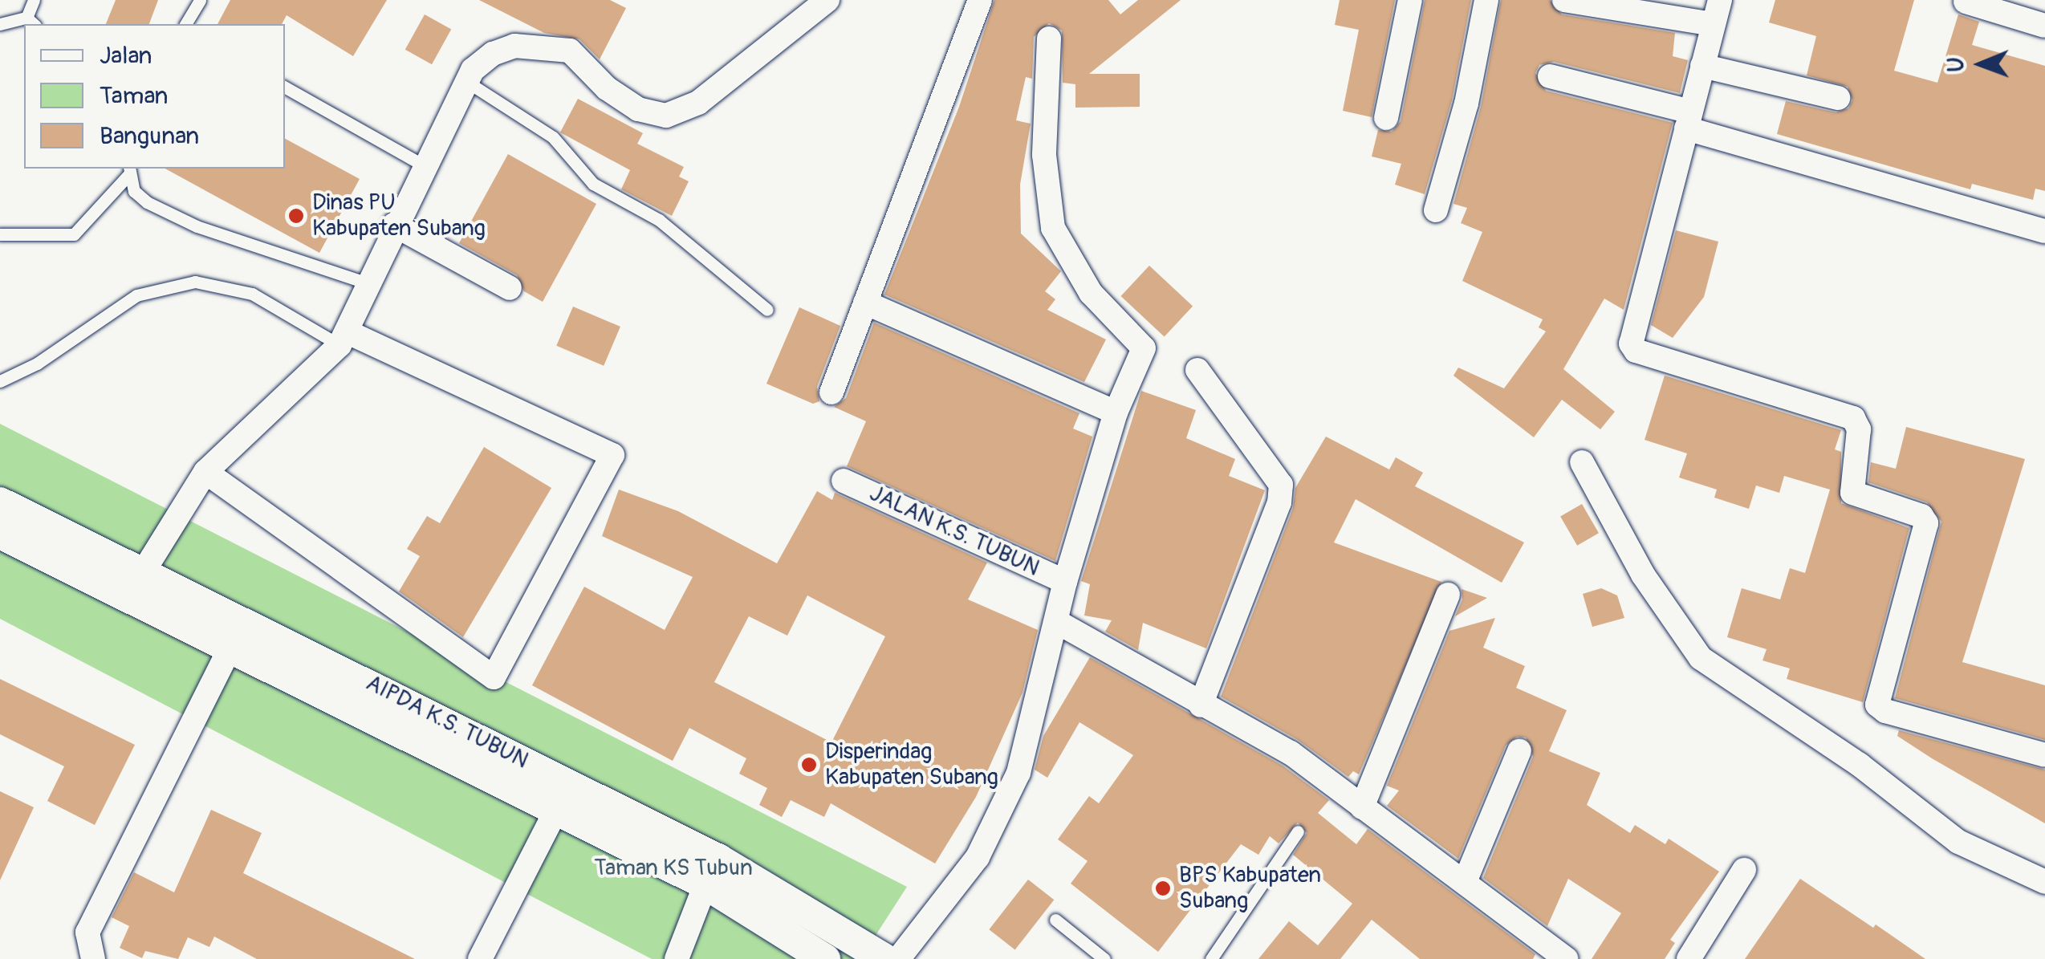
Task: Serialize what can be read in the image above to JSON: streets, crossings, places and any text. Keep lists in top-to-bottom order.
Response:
{
  "streets": {
    "street": ["JALAN K.S. TUBUN", "AIPDA K.S. TUBUN"]
  },
  "parks": ["Taman KS Tubun"],
  "places": ["Dinas PU Kabupaten Subang", "Disperindag Kabupaten Subang", "BPS Kabupaten Subang"],
  "legend": ["Jalan", "Taman", "Bangunan"],
  "north": "left"
}
